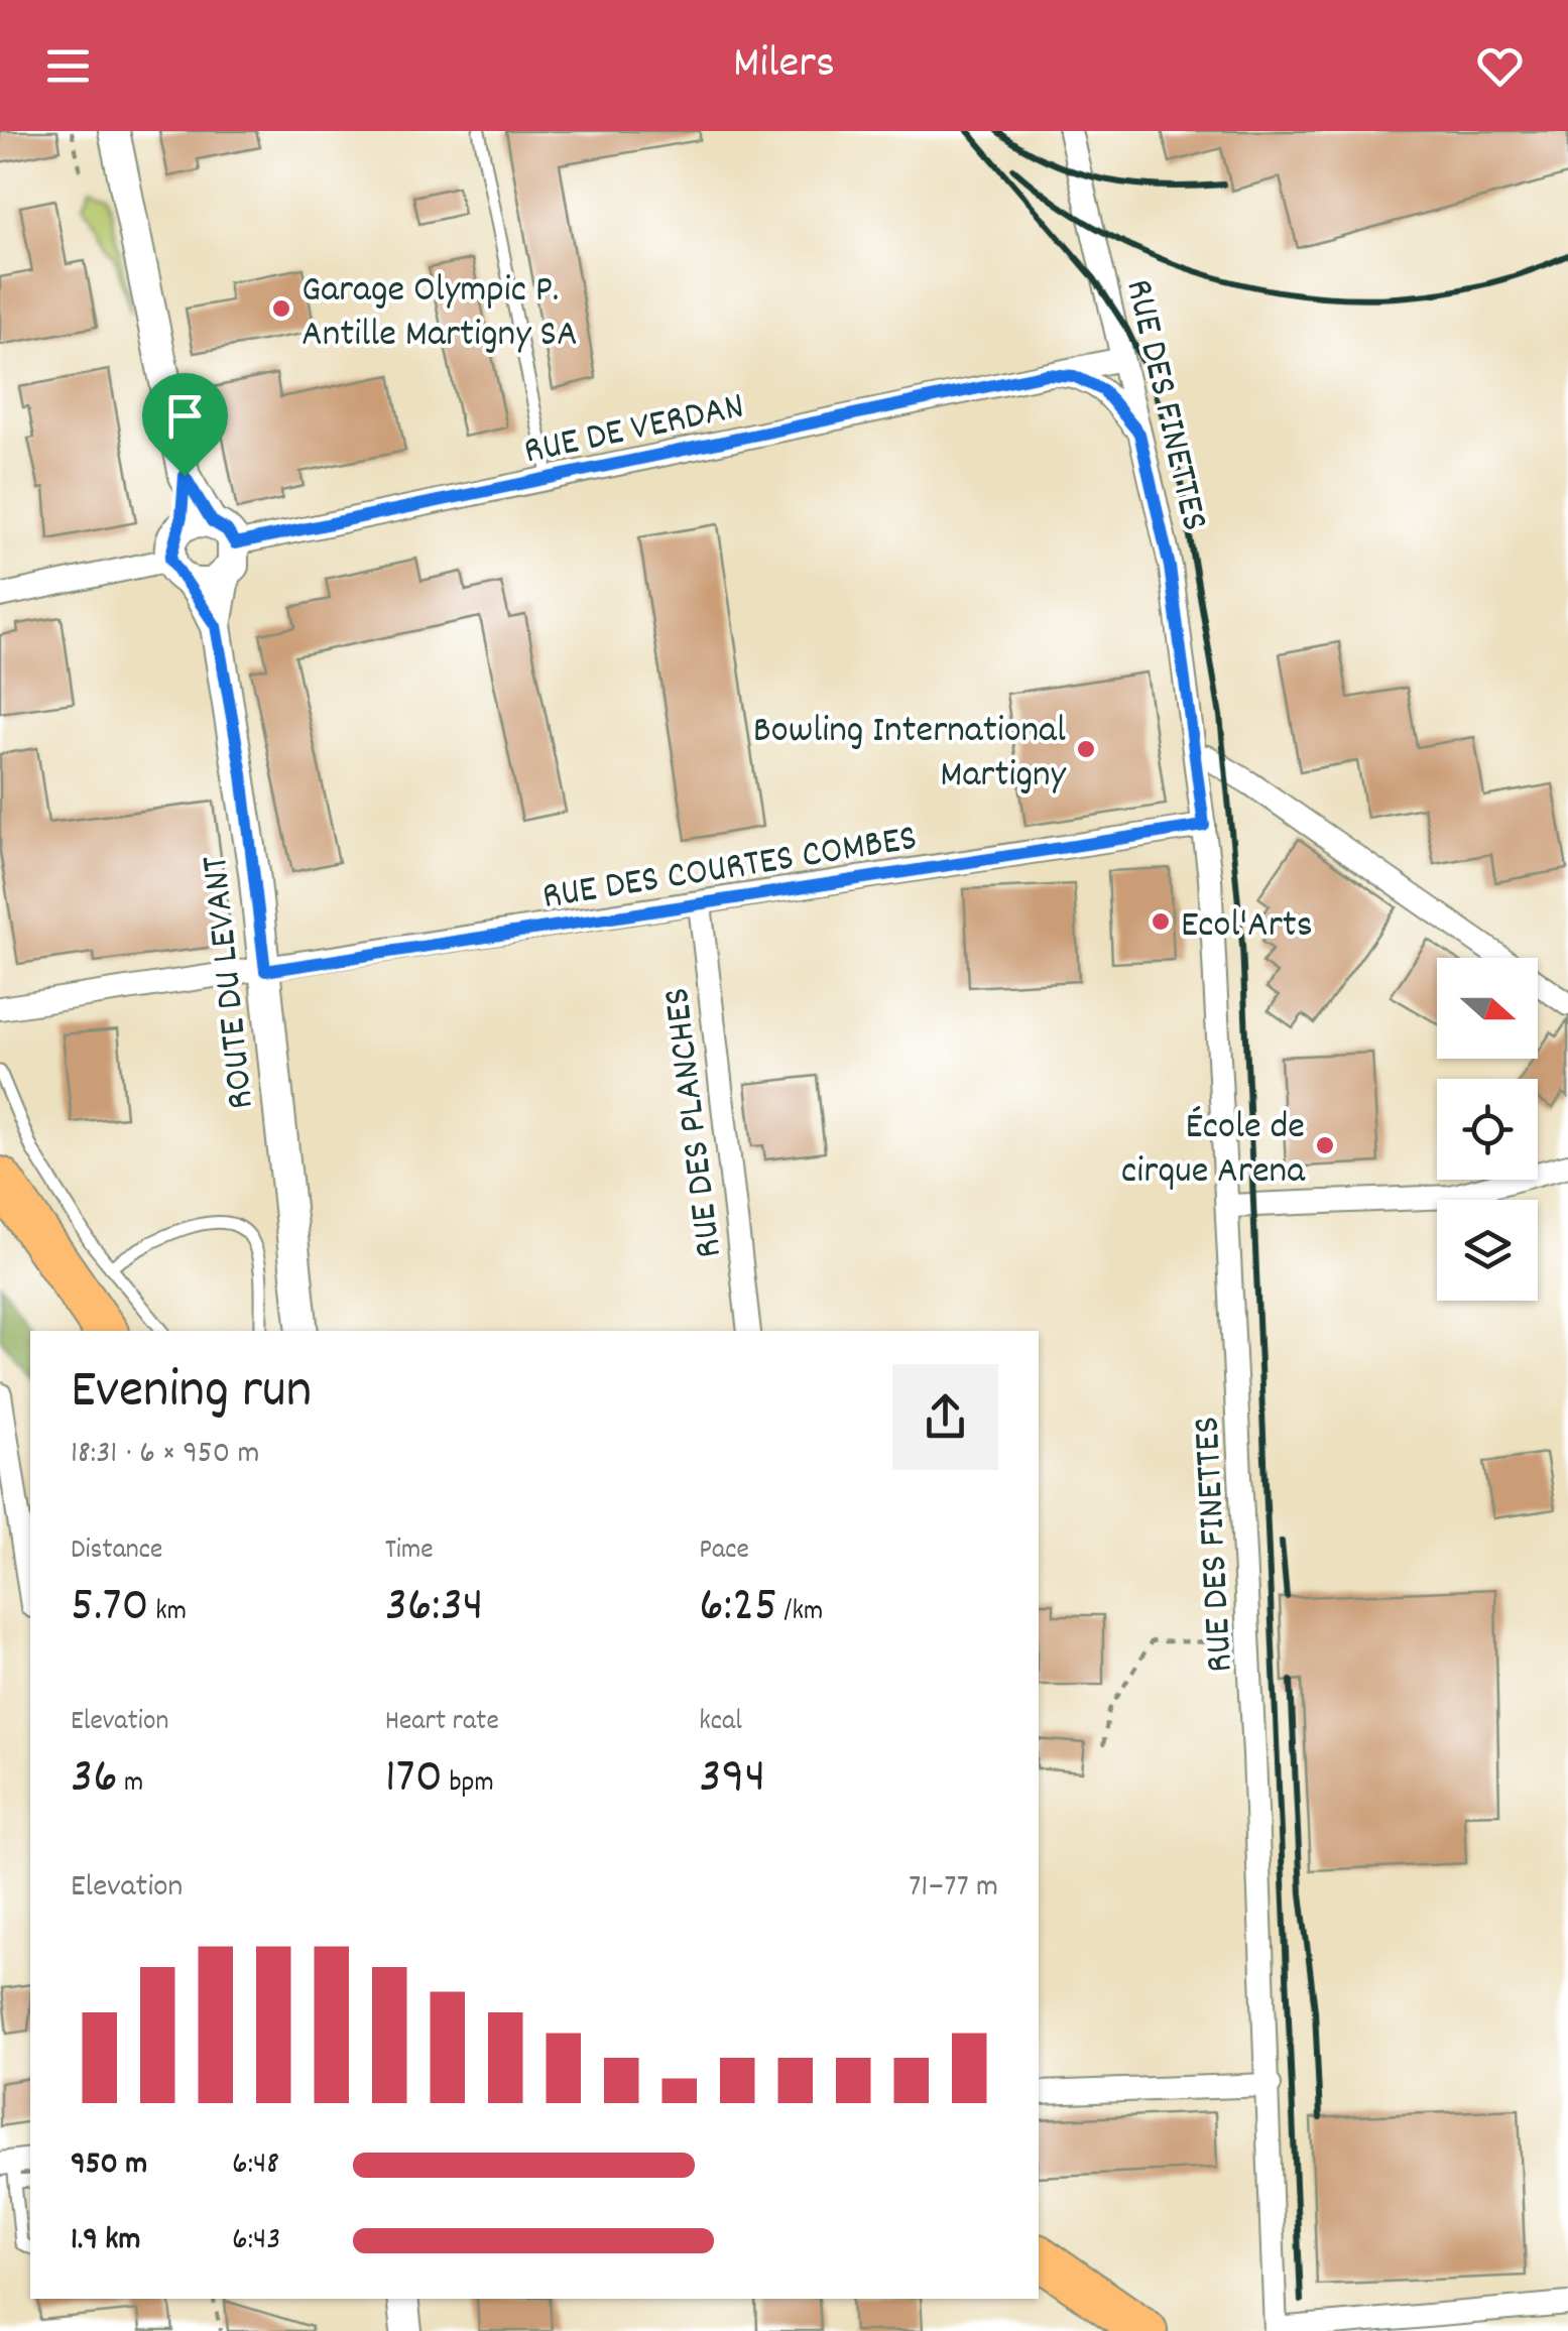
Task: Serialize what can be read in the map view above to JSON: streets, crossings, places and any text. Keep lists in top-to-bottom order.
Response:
{
  "streets": {
    "street": [
      "RUE DES FINETTES",
      "RUE DE VERDAN",
      "RUE DES COURTES COMBES",
      "ROUTE DU LEVANT",
      "RUE DES PLANCHES"
    ]
  },
  "crossings": [
    ["RUE DES FINETTES", "RUE DE VERDAN"],
    ["RUE DES FINETTES", "RUE DES COURTES COMBES"],
    ["RUE DE VERDAN", "ROUTE DU LEVANT"],
    ["RUE DES COURTES COMBES", "ROUTE DU LEVANT"],
    ["RUE DES COURTES COMBES", "RUE DES PLANCHES"]
  ],
  "places": [
    "Garage Olympic P. Antille Martigny SA",
    "Bowling International Martigny",
    "Ecol'Arts",
    "École de cirque Arena"
  ],
  "north": "right",
  "page": {
    "header": "Milers",
    "heading": ["Evening run", "18:31 · 6 × 950 m"],
    "stats": [
      ["Distance", "5.70 km"],
      ["Time", "36:34"],
      ["Pace", "6:25 /km"],
      ["Elevation", "36 m"],
      ["Heart rate", "170 bpm"],
      ["kcal", "394"]
    ],
    "chart": ["Elevation", "71–77 m"],
    "list": [
      {
        "name": "950 m",
        "note": "6:48"
      },
      {
        "name": "1.9 km",
        "note": "6:43"
      }
    ]
  }
}
